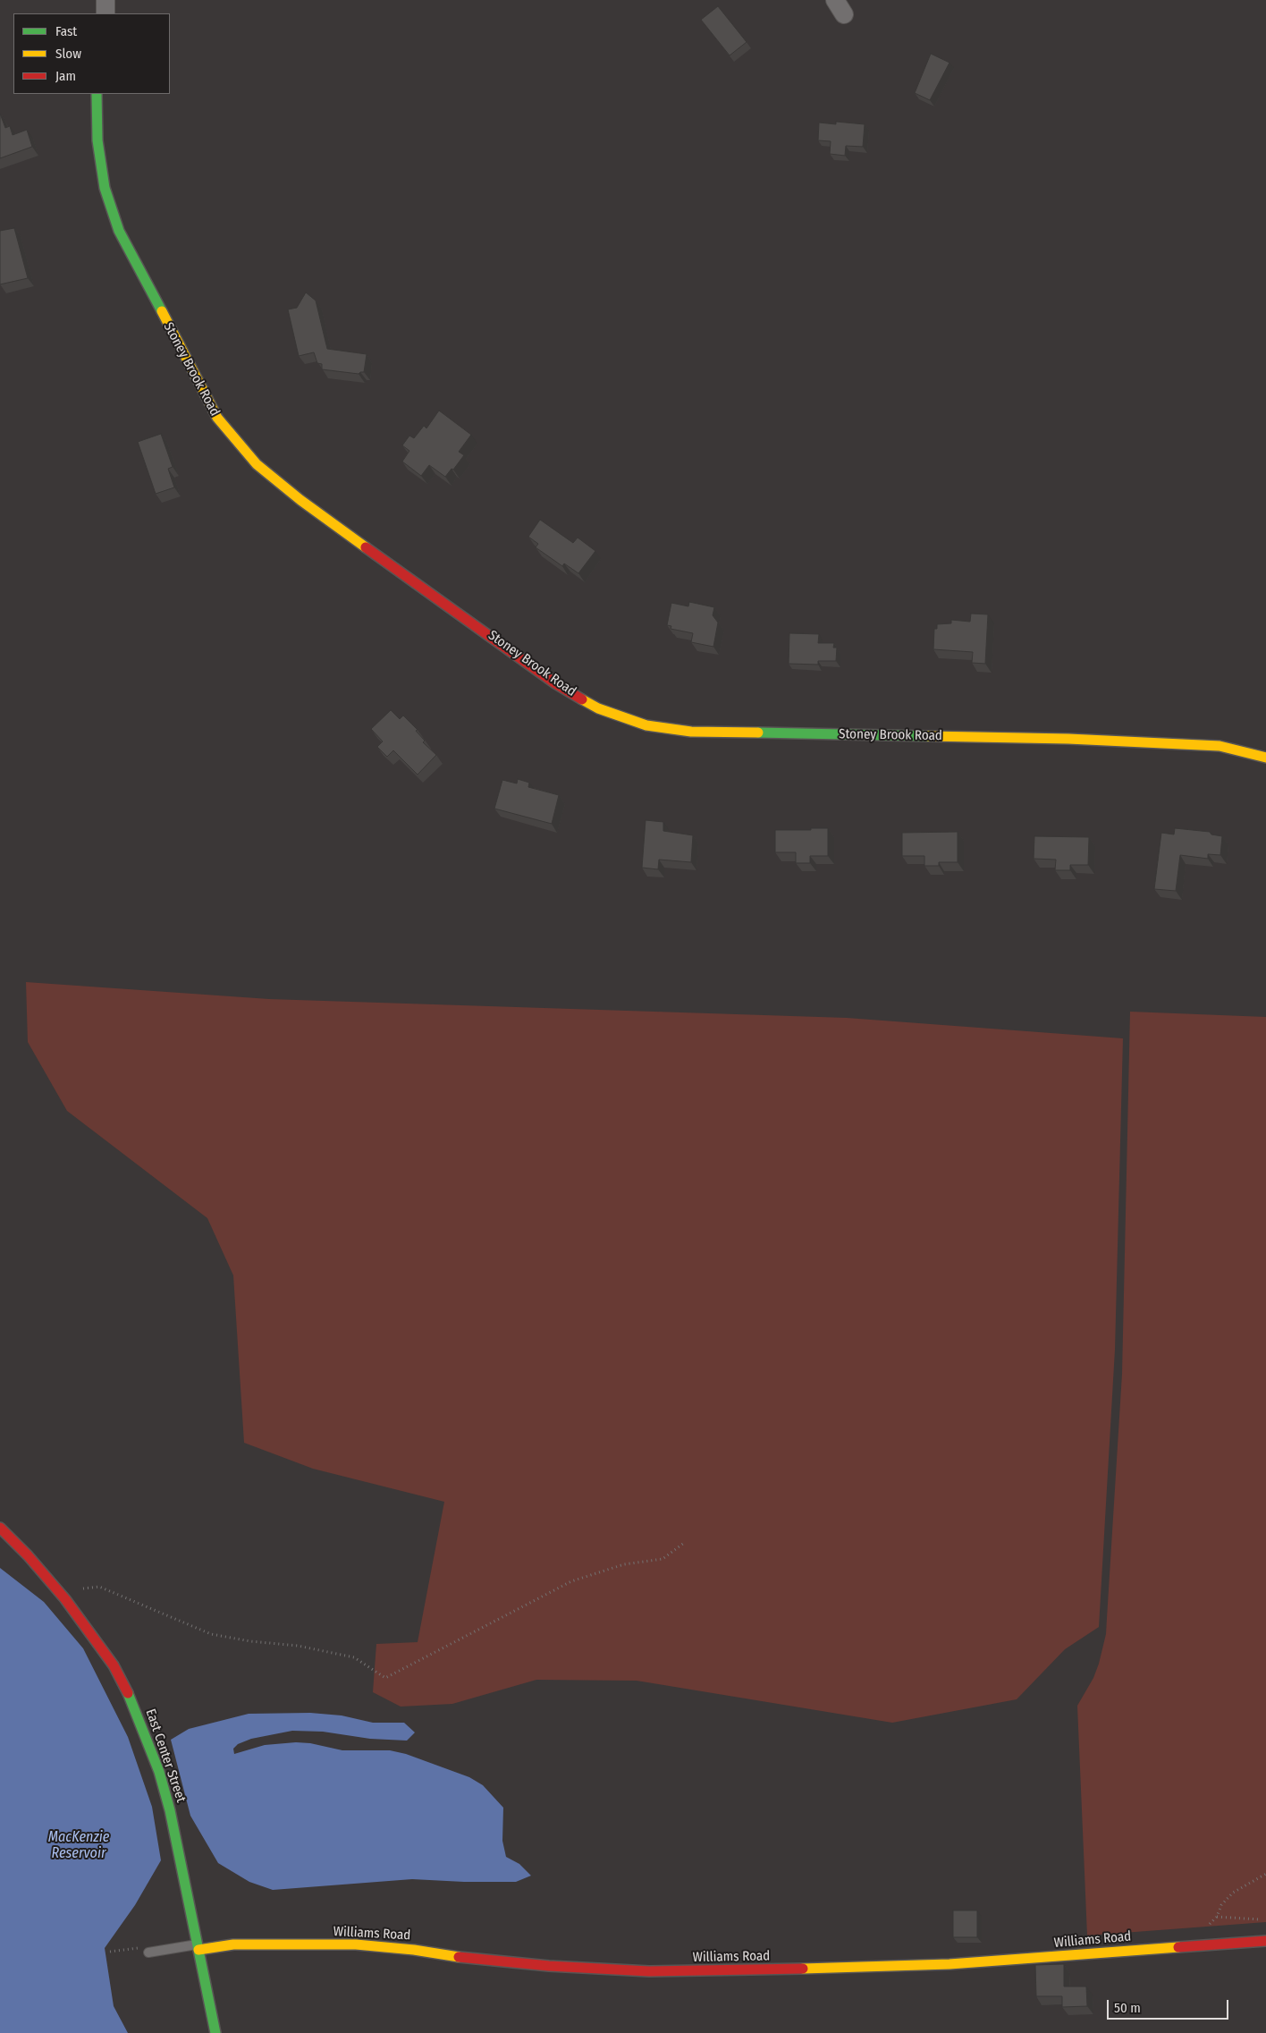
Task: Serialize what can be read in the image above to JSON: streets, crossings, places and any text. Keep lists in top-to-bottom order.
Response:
{
  "streets": {
    "street": ["Stoney Brook Road", "East Center Street", "Williams Road"]
  },
  "crossings": [
    ["East Center Street", "Williams Road"]
  ],
  "water": ["MacKenzie Reservoir"],
  "legend": ["Fast", "Slow", "Jam"],
  "scale_bar": "50 m"
}
